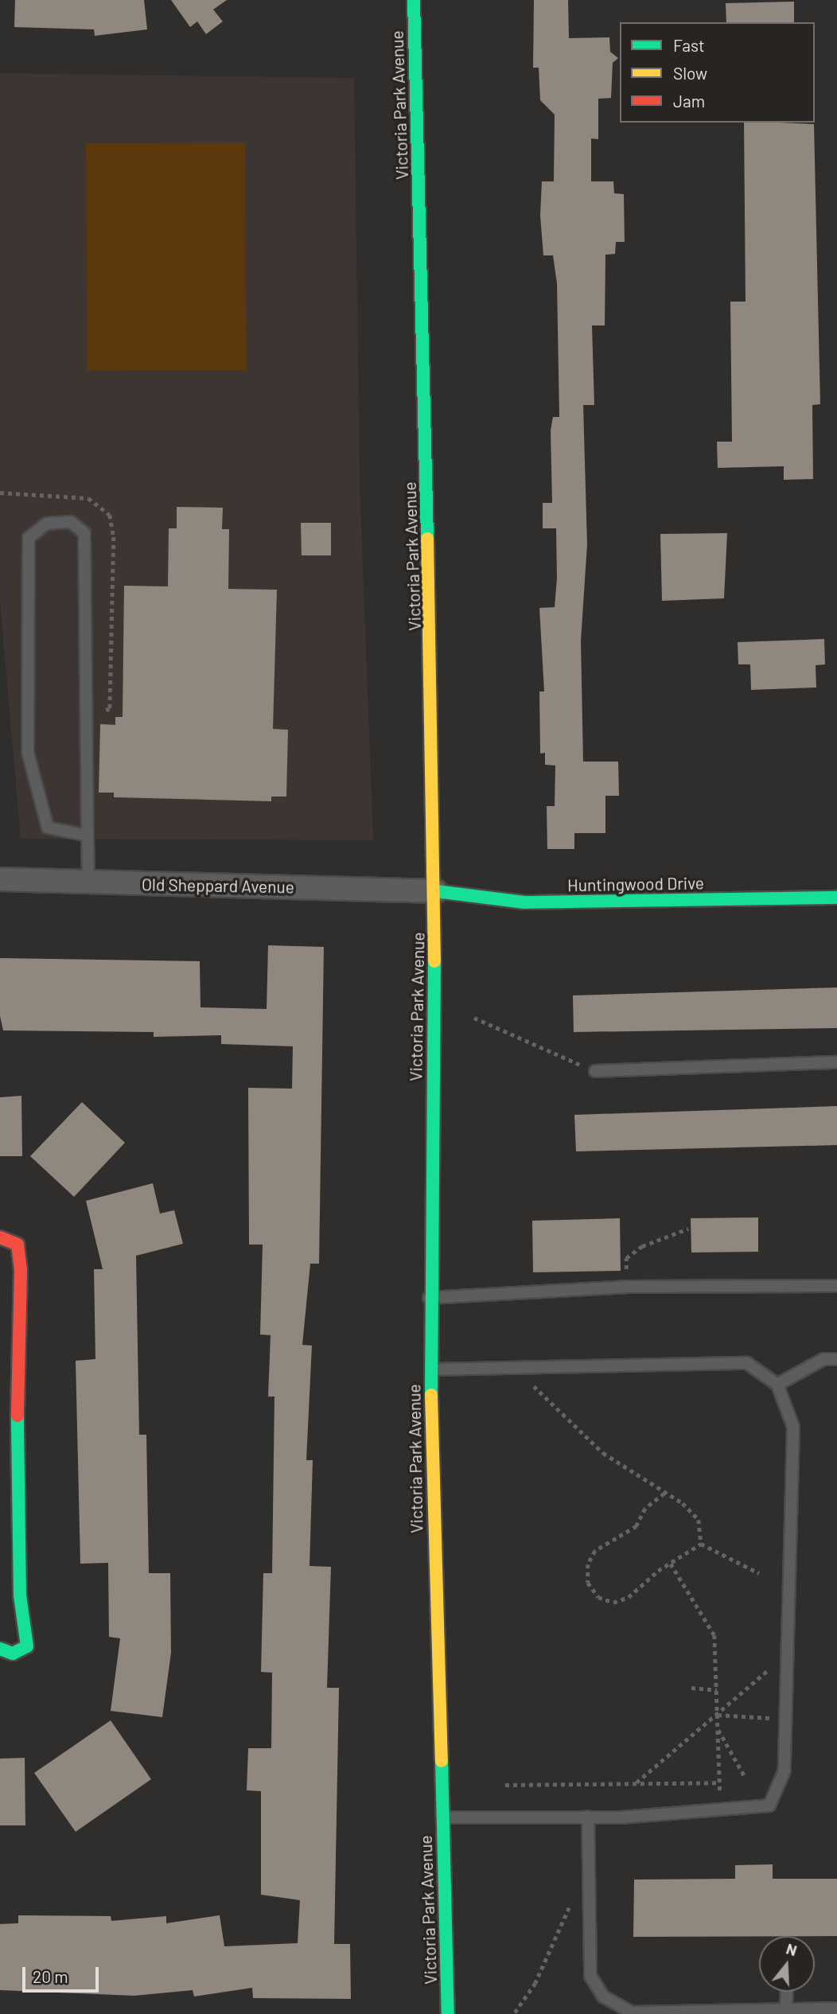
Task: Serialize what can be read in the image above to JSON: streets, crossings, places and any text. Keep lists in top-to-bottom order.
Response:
{
  "streets": {
    "main road": ["Victoria Park Avenue", "Huntingwood Drive"],
    "street": ["Old Sheppard Avenue"]
  },
  "crossings": [
    ["Victoria Park Avenue", "Huntingwood Drive"],
    ["Victoria Park Avenue", "Old Sheppard Avenue"],
    ["Huntingwood Drive", "Old Sheppard Avenue"]
  ],
  "legend": ["Fast", "Slow", "Jam"],
  "scale_bar": "20 m",
  "north": "top"
}
